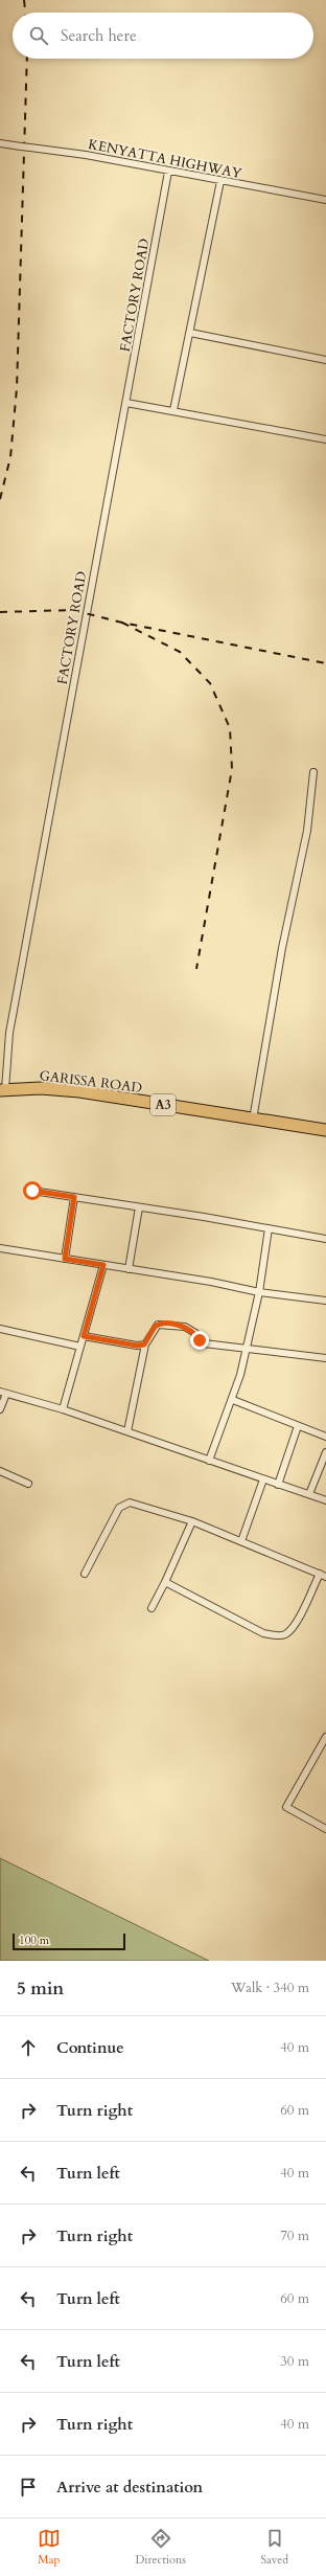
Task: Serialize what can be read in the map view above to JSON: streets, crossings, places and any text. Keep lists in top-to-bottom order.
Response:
{
  "streets": {
    "highway": ["GARISSA ROAD", "A3"],
    "street": ["KENYATTA HIGHWAY", "FACTORY ROAD"]
  },
  "crossings": [
    ["KENYATTA HIGHWAY", "FACTORY ROAD"],
    ["FACTORY ROAD", "GARISSA ROAD"]
  ],
  "scale_bar": "100 m",
  "page": {
    "search": "Search here",
    "scale": "100 m",
    "heading": ["5 min", "Walk · 340 m"],
    "list": [
      ["Continue", "40 m"],
      ["Turn right", "60 m"],
      ["Turn left", "40 m"],
      ["Turn right", "70 m"],
      ["Turn left", "60 m"],
      ["Turn left", "30 m"],
      ["Turn right", "40 m"],
      "Arrive at destination"
    ],
    "nav": ["Map", "Directions", "Saved"]
  }
}
